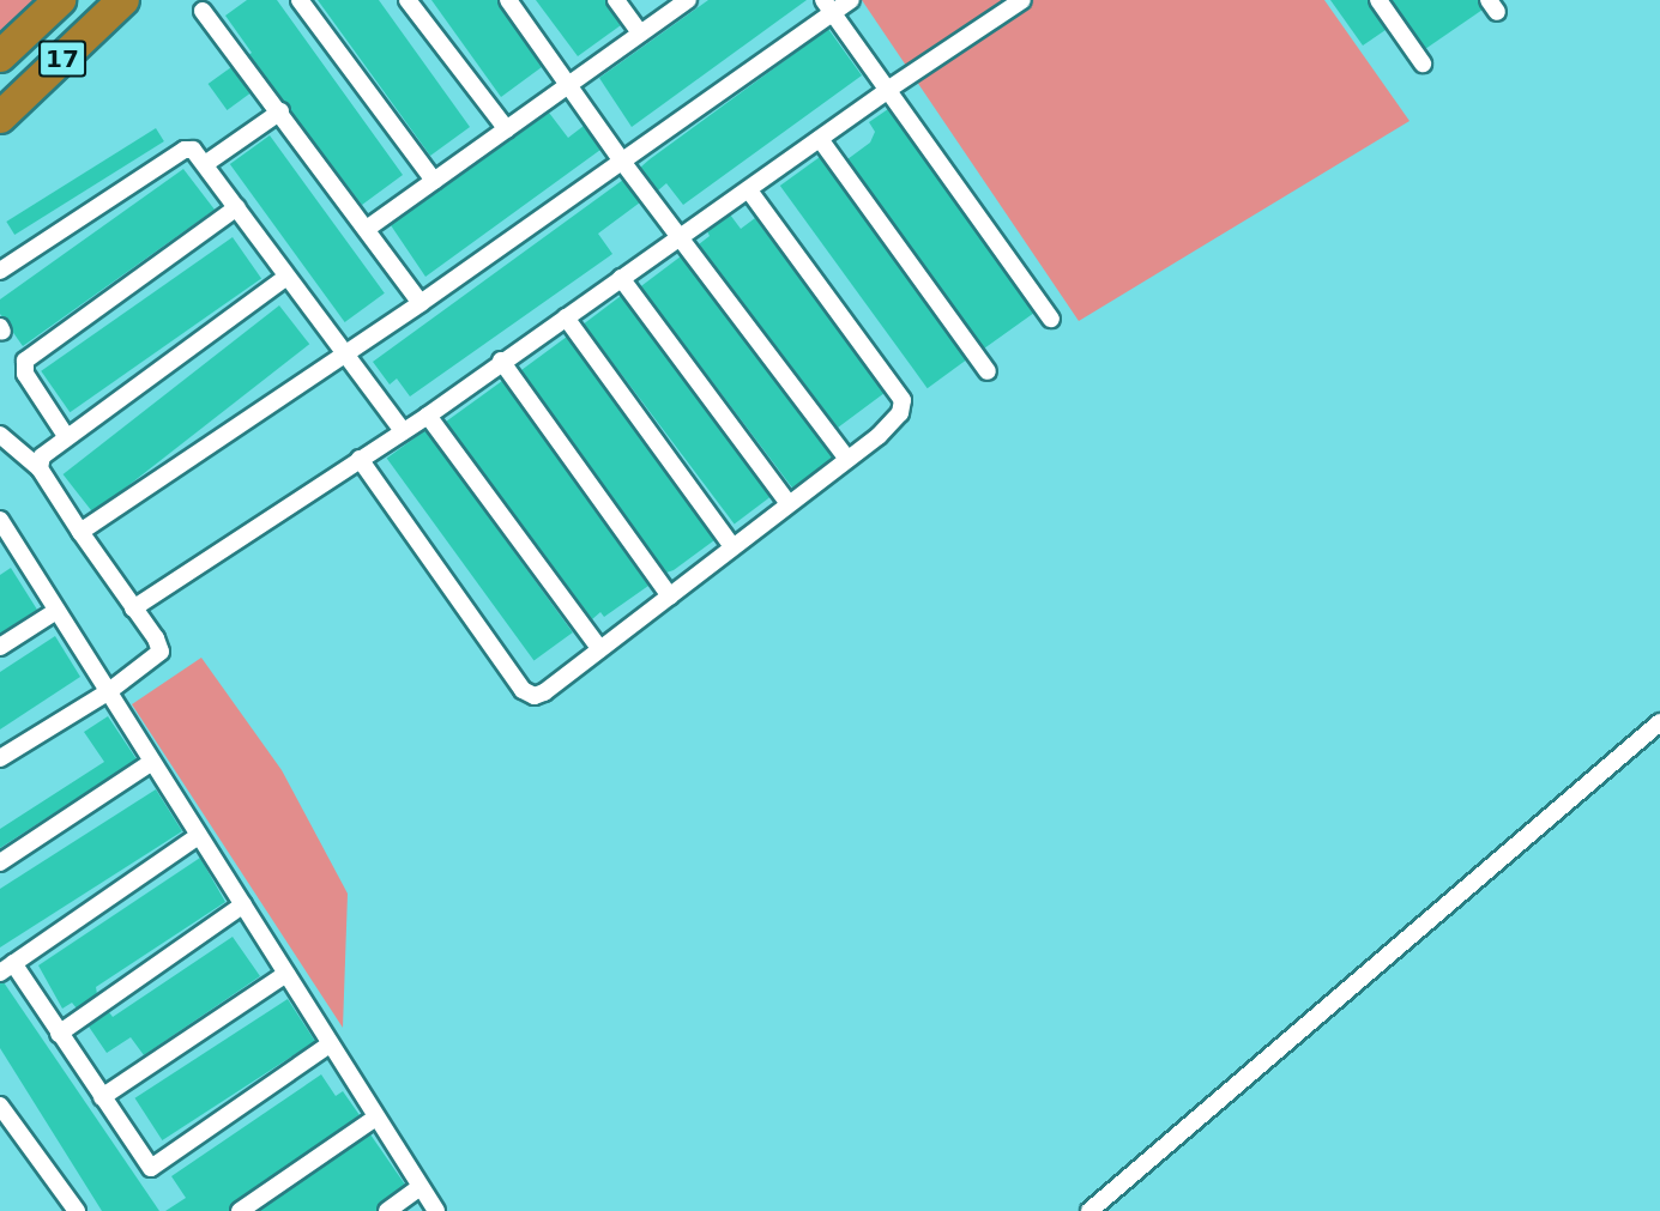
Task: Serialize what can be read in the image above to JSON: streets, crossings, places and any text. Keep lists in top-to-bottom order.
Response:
{
  "streets": {
    "highway": ["17"]
  }
}
